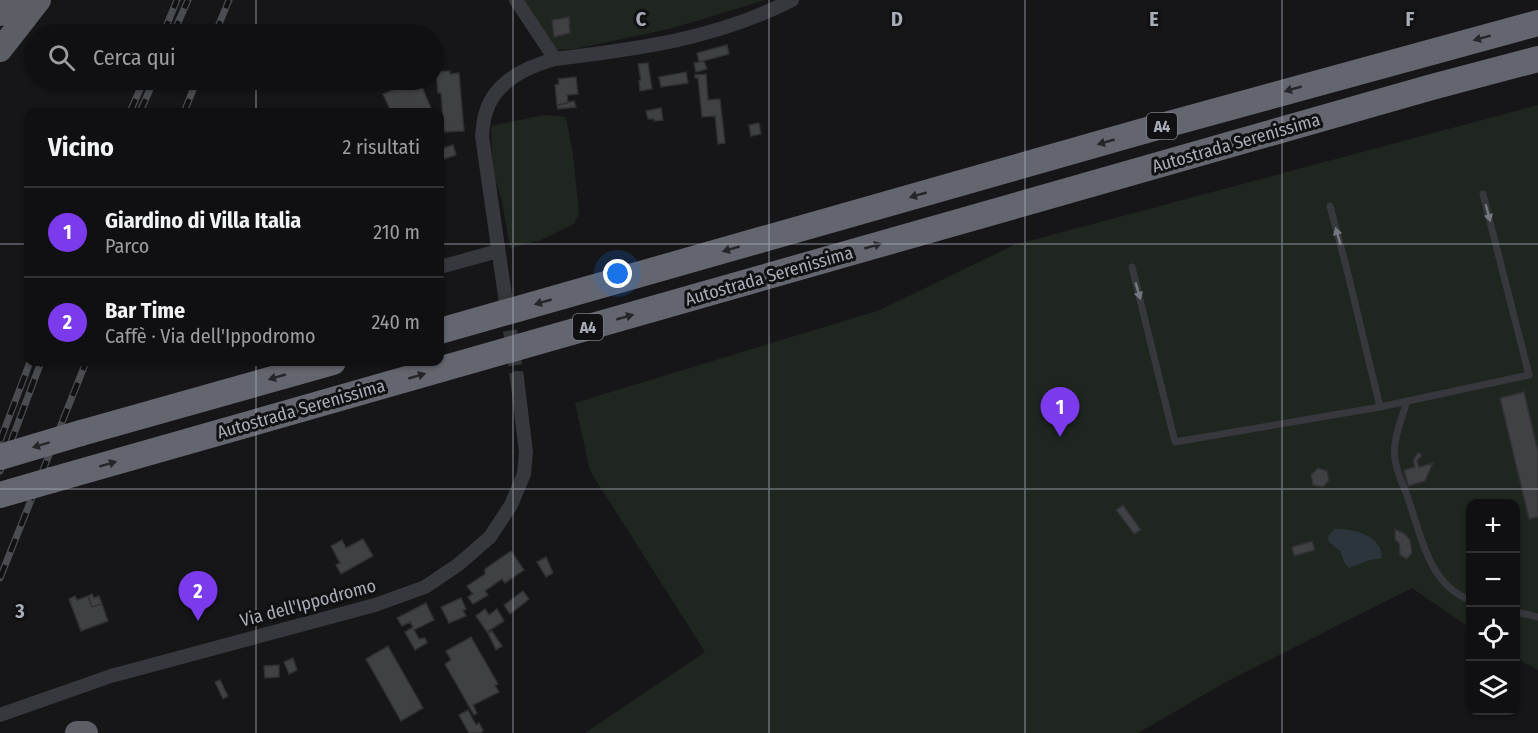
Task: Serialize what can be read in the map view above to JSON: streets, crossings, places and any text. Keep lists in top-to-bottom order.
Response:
{
  "streets": {
    "highway": ["A4", "Autostrada Serenissima"],
    "street": ["Via dell'Ippodromo"]
  },
  "page": {
    "search": "Cerca qui",
    "heading": ["Vicino", "2 risultati"],
    "list": [
      {
        "mark": "1",
        "name": "Giardino di Villa Italia",
        "note": "Parco",
        "value": "210 m"
      },
      {
        "mark": "2",
        "name": "Bar Time",
        "note": "Caffè · Via dell'Ippodromo",
        "value": "240 m"
      }
    ],
    "pins": ["1", "2"],
    "map_buttons": ["+", "−"]
  },
  "grid": {
    "columns": [
      "C",
      "D",
      "E",
      "F"
    ],
    "rows": ["3"]
  }
}
